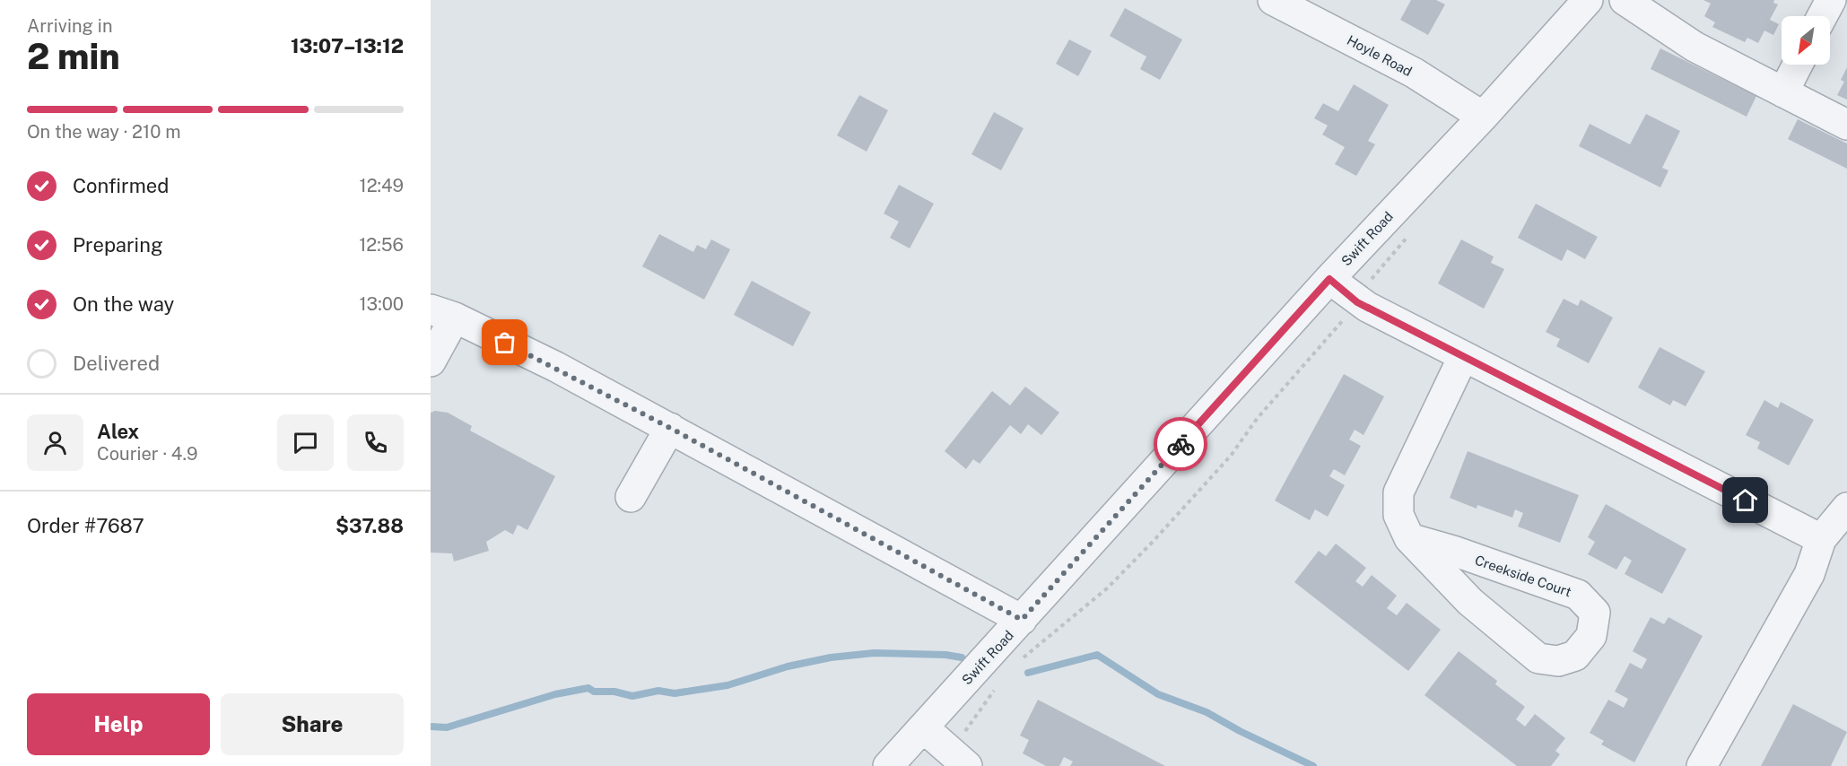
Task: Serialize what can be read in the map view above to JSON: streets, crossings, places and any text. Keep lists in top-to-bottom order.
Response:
{
  "streets": {
    "street": ["Hoyle Road", "Swift Road", "Creekside Court"]
  },
  "crossings": [
    ["Hoyle Road", "Swift Road"]
  ],
  "north": "bottom left",
  "page": {
    "heading": ["2 min", "Arriving in", "13:07–13:12"],
    "panel": [
      "Alex",
      "Courier · 4.9",
      "Order #7687",
      "$37.88"
    ],
    "bar": "On the way · 210 m",
    "list": [
      ["Confirmed", "12:49"],
      ["Preparing", "12:56"],
      ["On the way", "13:00"],
      "Delivered"
    ],
    "buttons": ["Help", "Share"]
  }
}
